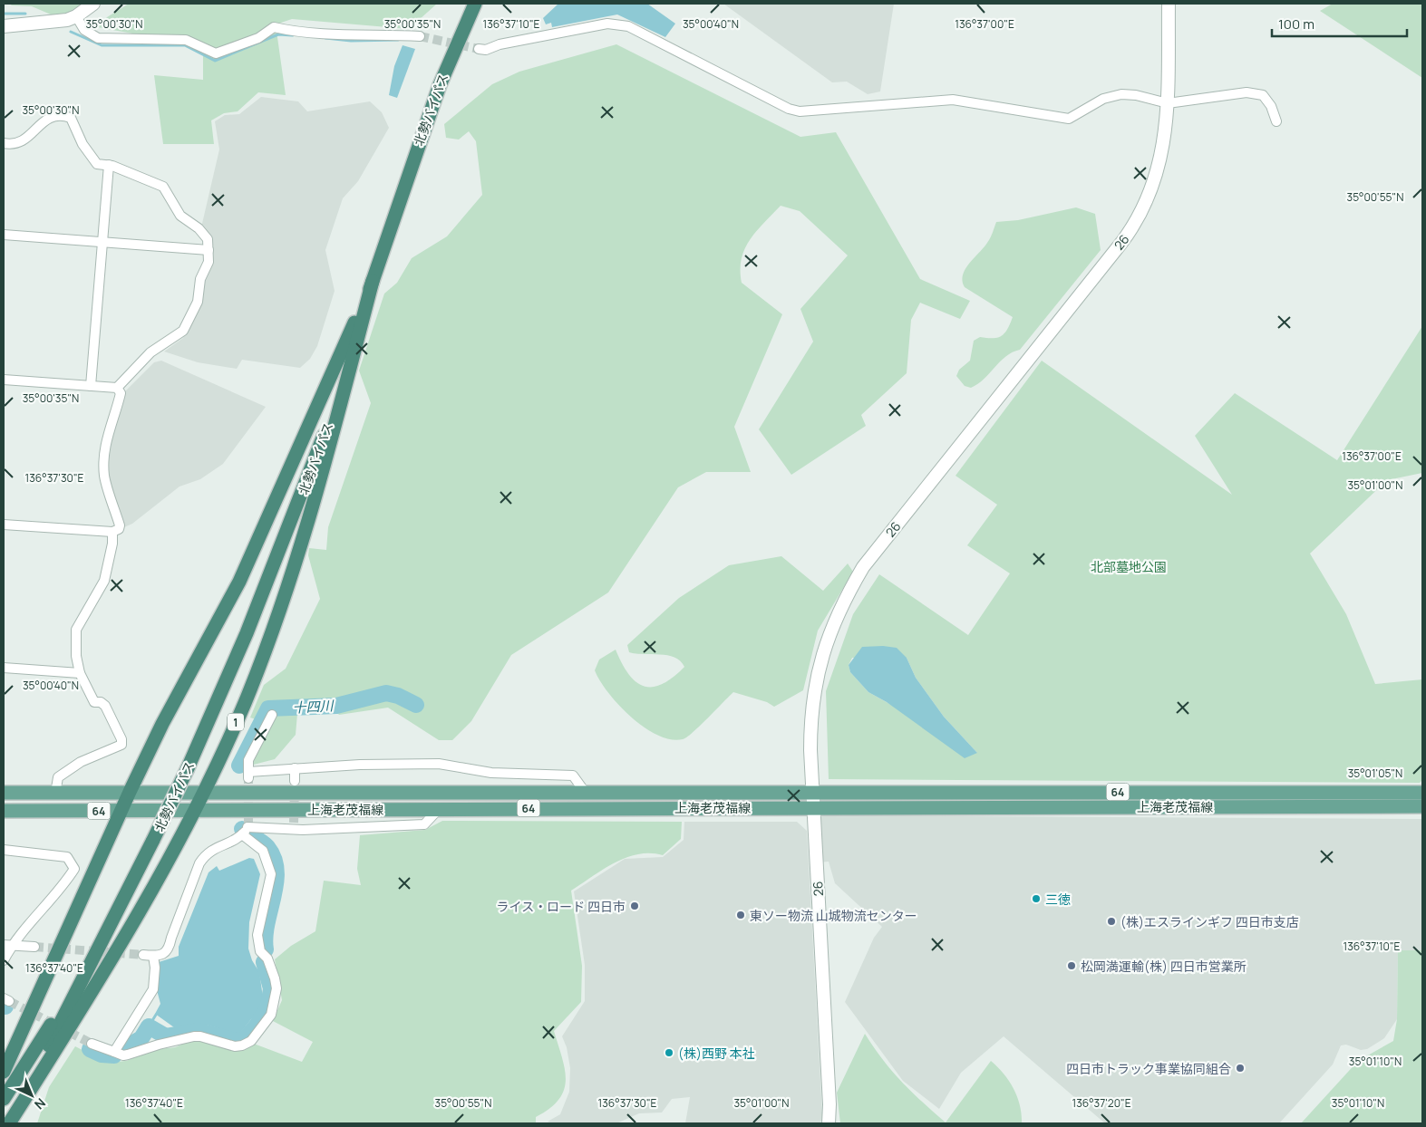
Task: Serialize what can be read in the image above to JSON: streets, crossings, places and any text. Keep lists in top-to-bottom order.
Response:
{
  "streets": {
    "highway": ["北勢バイパス", "1"],
    "main road": ["64", "上海老茂福線"],
    "street": ["26"]
  },
  "crossings": [
    ["北勢バイパス", "1"],
    ["26", "上海老茂福線"],
    ["1", "上海老茂福線"]
  ],
  "water": ["十四川"],
  "parks": ["北部墓地公園"],
  "places": [
    "三徳",
    "ライス・ロード 四日市",
    "東ソー物流 山城物流センター",
    "(株)エスラインギフ 四日市支店",
    "松岡満運輸(株) 四日市営業所",
    "(株)西野 本社",
    "四日市トラック事業協同組合"
  ],
  "scale_bar": "100 m",
  "north": "bottom right",
  "coordinates": [
    "35°00'30\"N",
    "35°00'35\"N",
    "35°00'40\"N",
    "136°37'10\"E",
    "136°37'00\"E",
    "35°00'55\"N",
    "136°37'30\"E",
    "35°01'00\"N",
    "35°01'05\"N",
    "136°37'40\"E",
    "35°01'10\"N",
    "136°37'20\"E"
  ]
}
